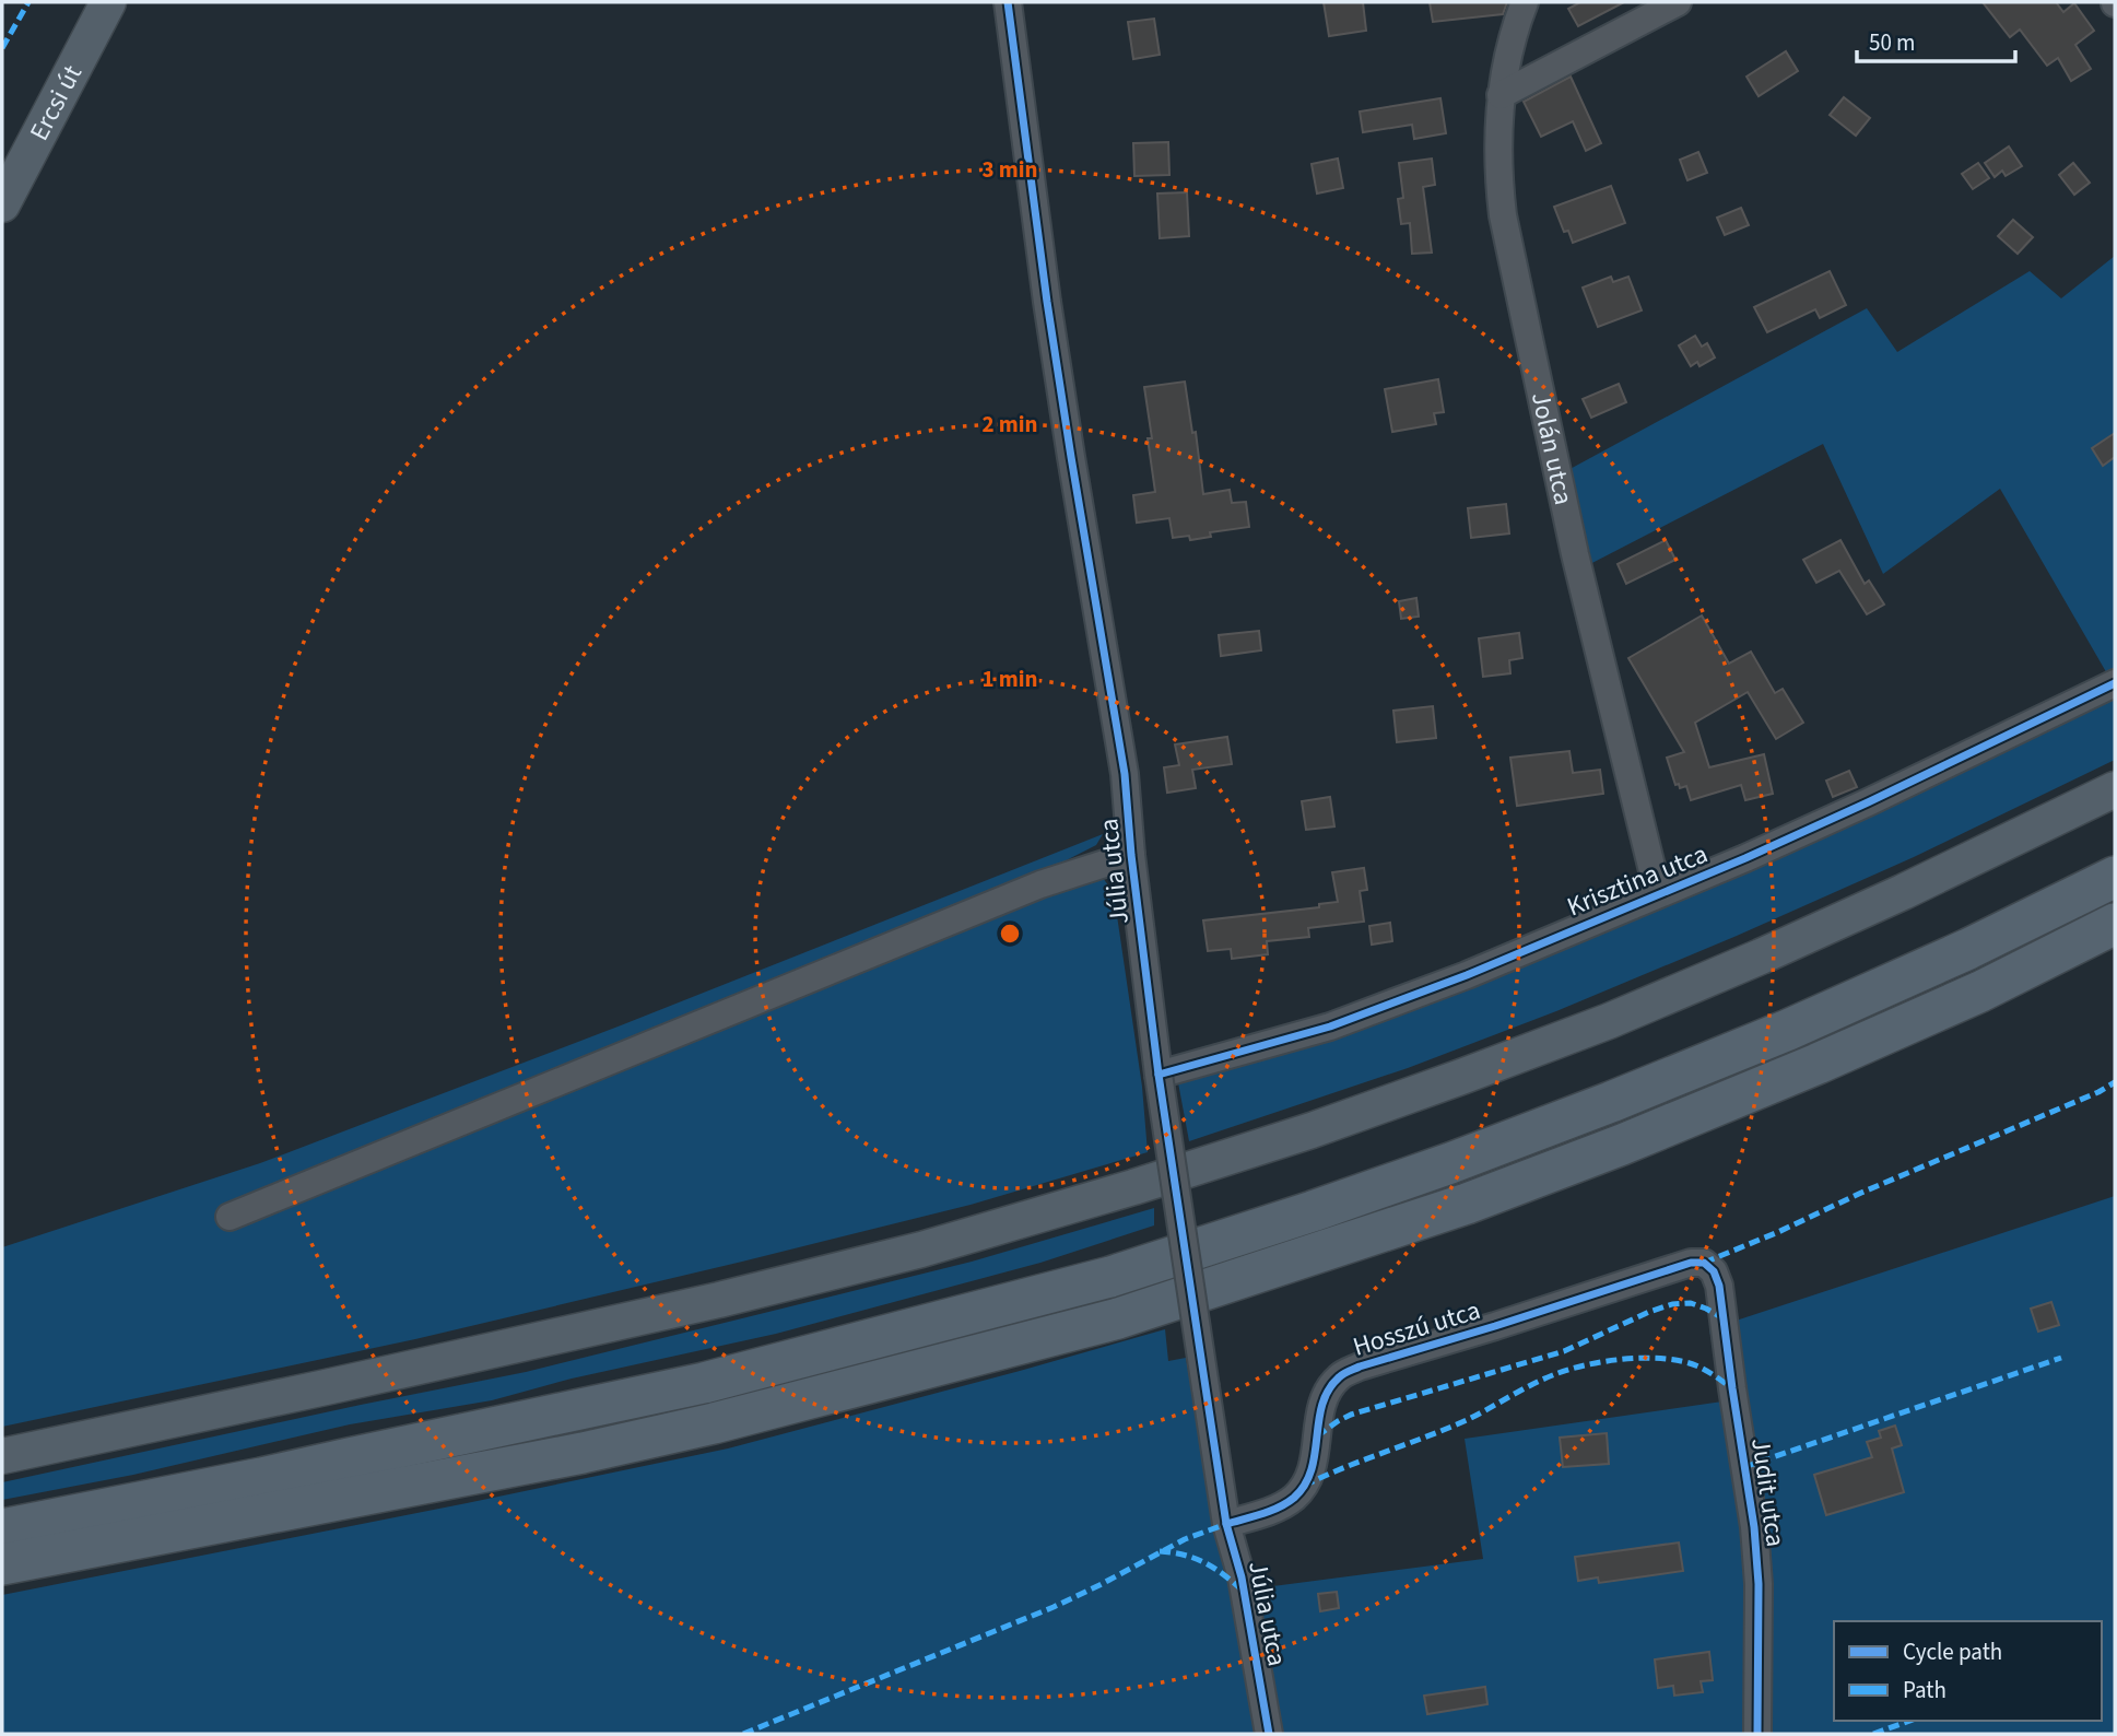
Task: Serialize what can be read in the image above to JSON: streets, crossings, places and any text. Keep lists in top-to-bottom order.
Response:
{
  "streets": {
    "main road": ["Ercsi út"],
    "street": [
      "Jolán utca",
      "Júlia utca",
      "Krisztina utca",
      "Hosszú utca",
      "Judit utca"
    ]
  },
  "crossings": [
    ["Jolán utca", "Krisztina utca"],
    ["Júlia utca", "Krisztina utca"],
    ["Júlia utca", "Hosszú utca"],
    ["Hosszú utca", "Judit utca"]
  ],
  "legend": ["Cycle path", "Path"],
  "scale_bar": "50 m",
  "rings": ["3 min", "2 min", "1 min"]
}
